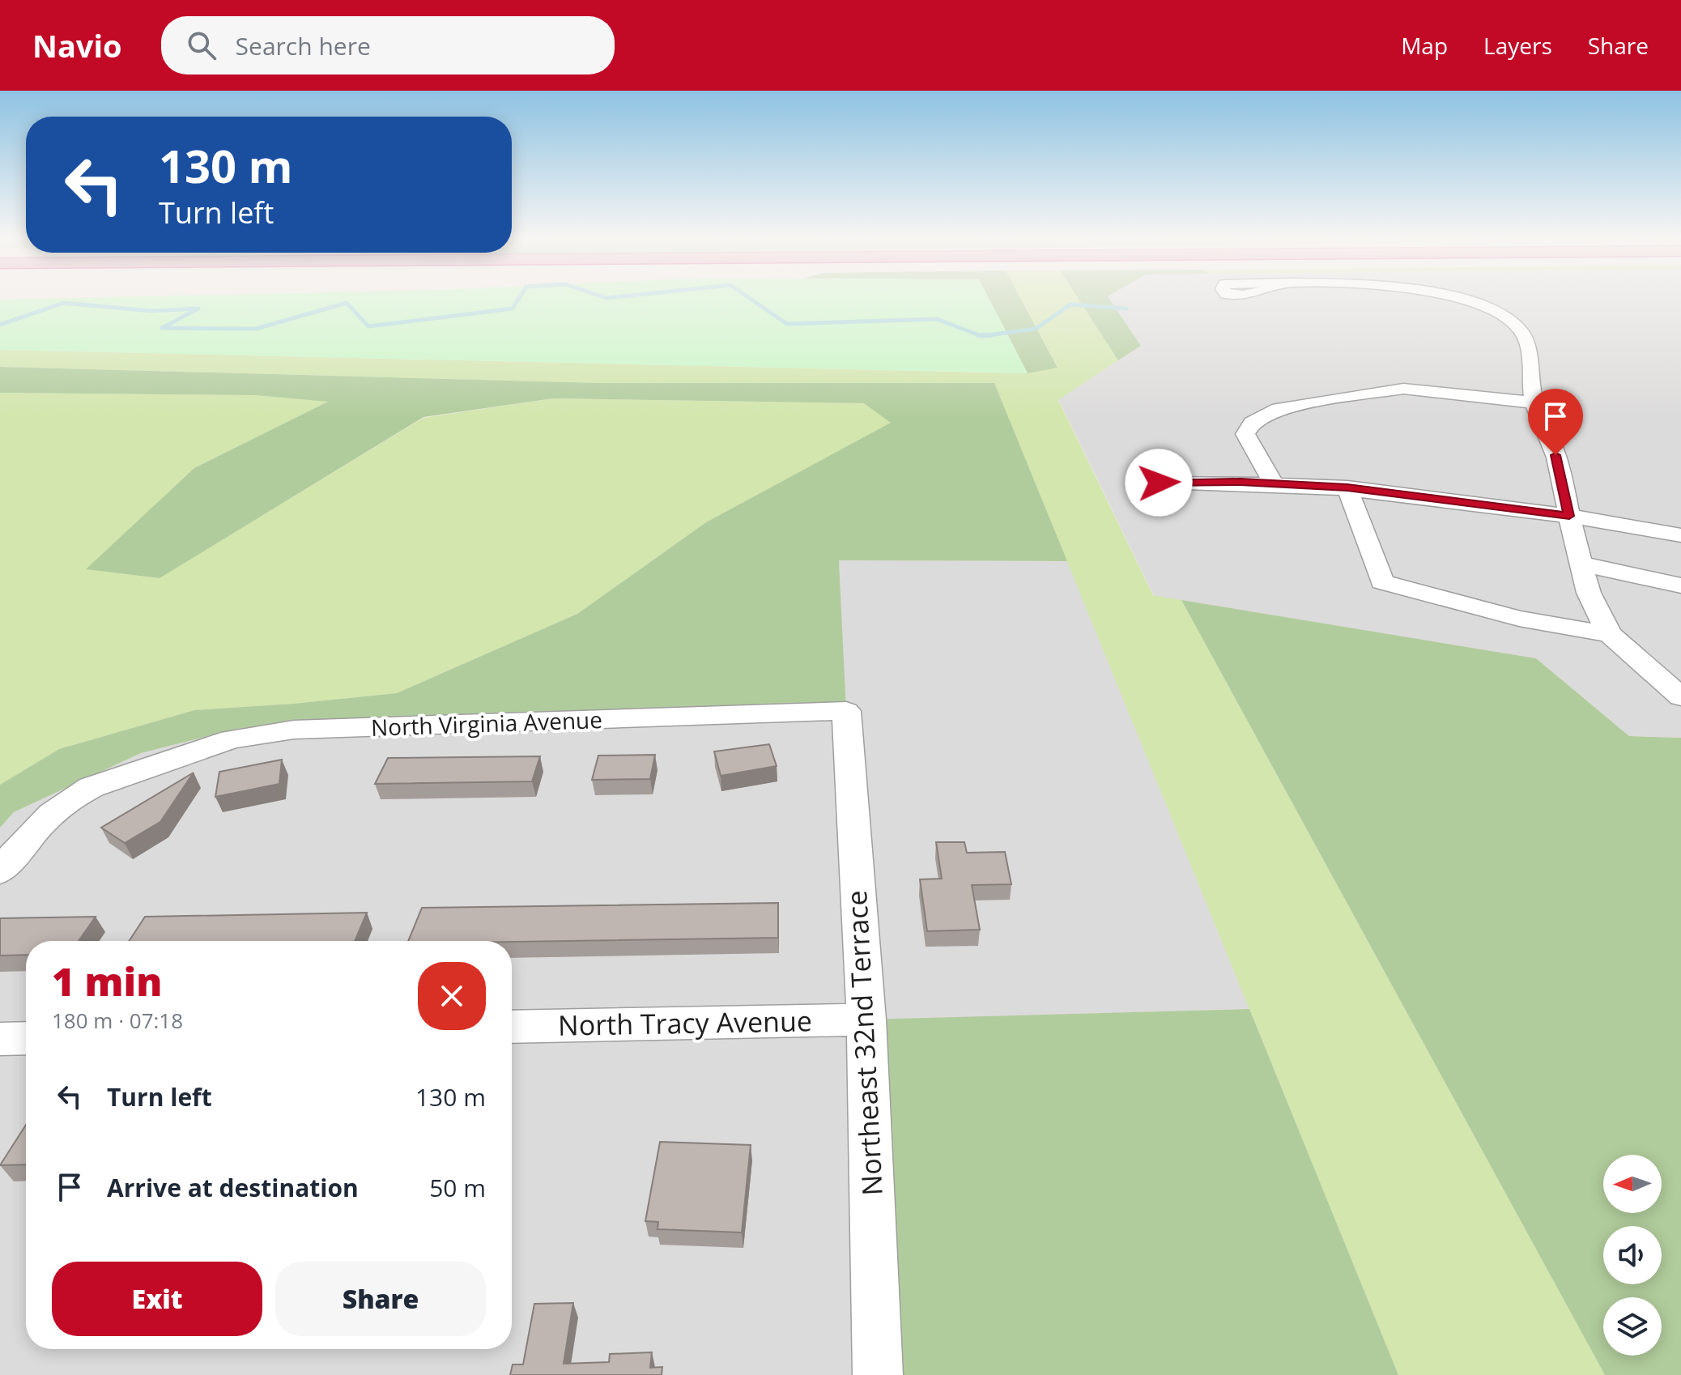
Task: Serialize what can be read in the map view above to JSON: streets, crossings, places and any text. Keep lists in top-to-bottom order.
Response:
{
  "streets": {
    "street": ["North Virginia Avenue", "North Tracy Avenue", "Northeast 32nd Terrace"]
  },
  "crossings": [
    ["North Virginia Avenue", "Northeast 32nd Terrace"],
    ["North Tracy Avenue", "Northeast 32nd Terrace"]
  ],
  "north": "left",
  "page": {
    "header": "Navio",
    "search": "Search here",
    "nav": ["Map", "Layers", "Share"],
    "turn": ["130 m", "Turn left"],
    "heading": ["1 min", "180 m · 07:18"],
    "list": [
      {
        "name": "Turn left",
        "value": "130 m"
      },
      {
        "name": "Arrive at destination",
        "value": "50 m"
      }
    ],
    "buttons": ["Exit", "Share"]
  }
}
